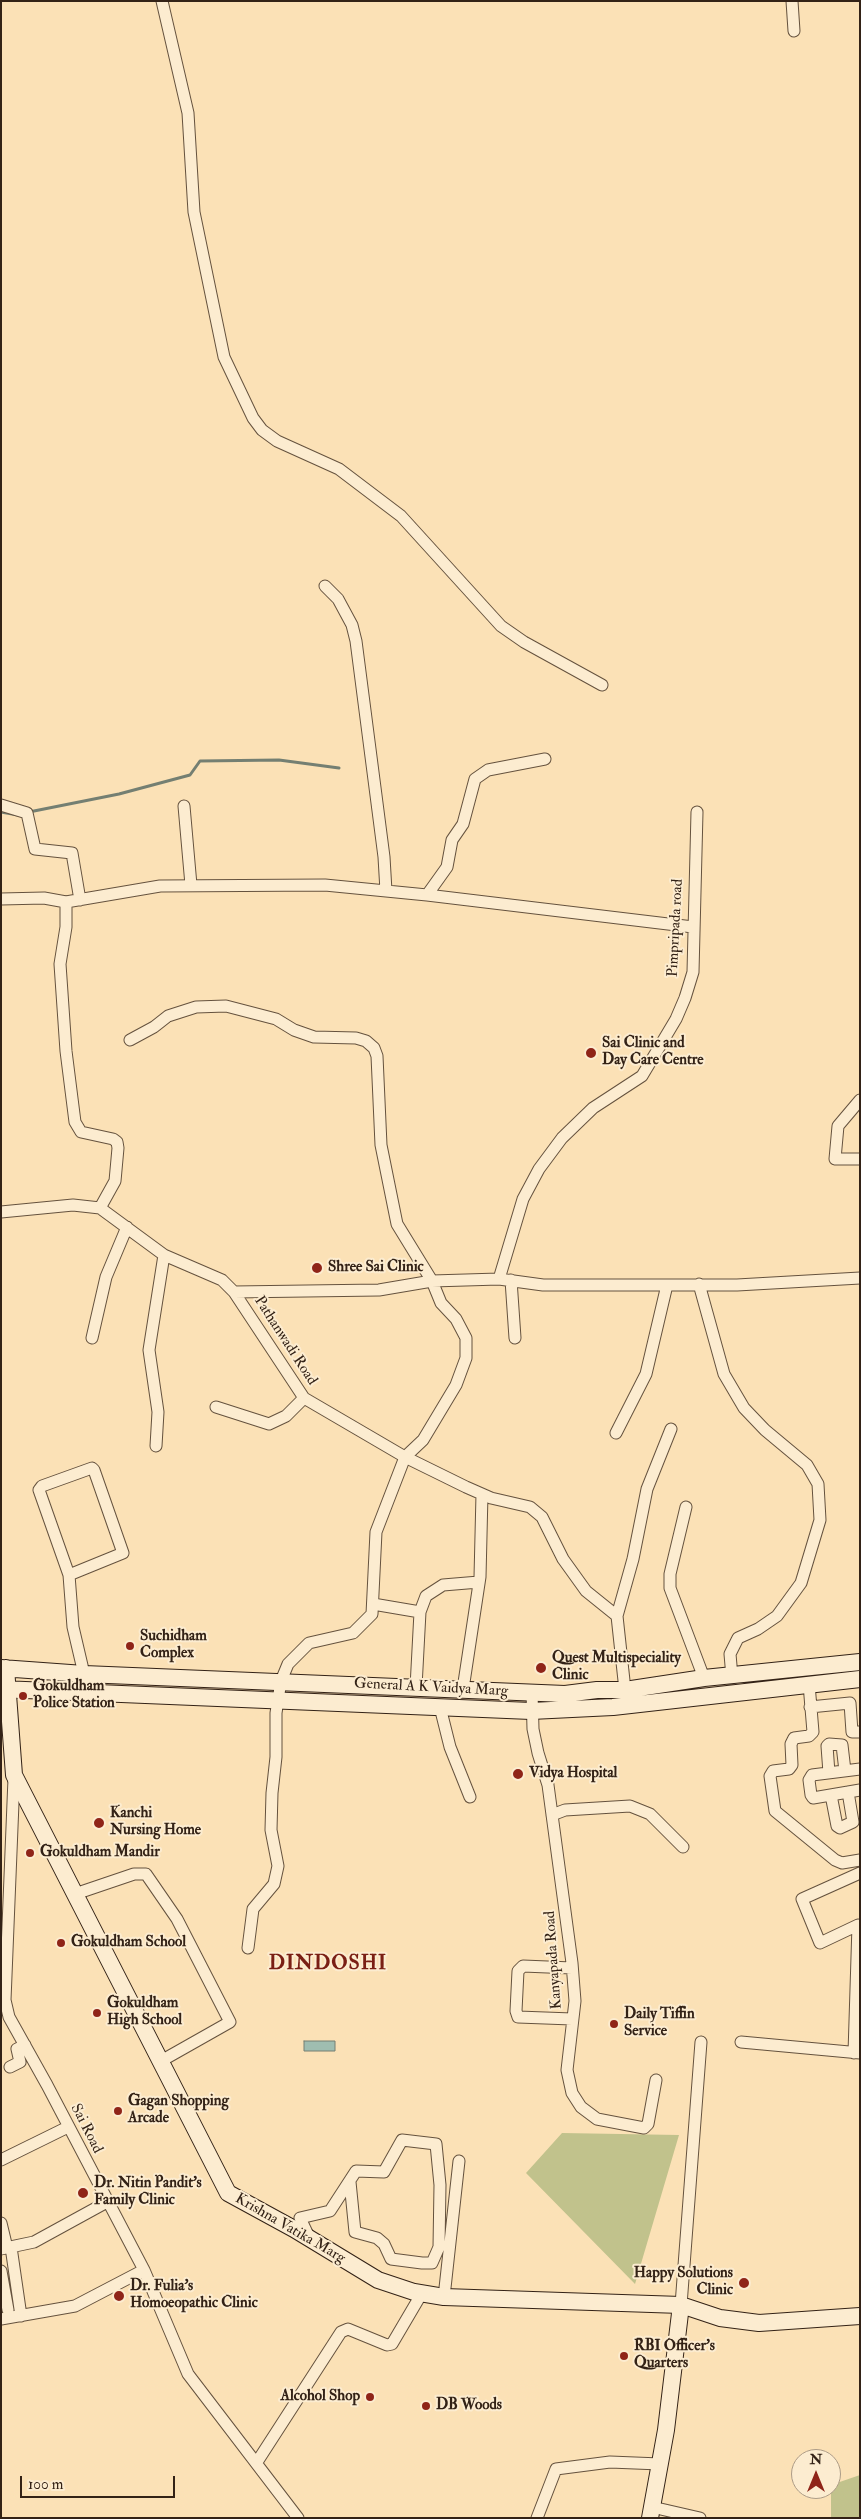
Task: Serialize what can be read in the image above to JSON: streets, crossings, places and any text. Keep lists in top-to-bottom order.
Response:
{
  "streets": {
    "main road": ["General A K Vaidya Marg", "Krishna Vatika Marg"],
    "street": [
      "Pimpripada road",
      "Pathanwadi Road",
      "Kanyapada Road",
      "Sai Road"
    ]
  },
  "crossings": [
    ["General A K Vaidya Marg", "Kanyapada Road"],
    ["General A K Vaidya Marg", "Krishna Vatika Marg"],
    ["Sai Road", "Krishna Vatika Marg"]
  ],
  "districts": ["DINDOSHI"],
  "places": [
    "Sai Clinic and Day Care Centre",
    "Shree Sai Clinic",
    "Suchidham Complex",
    "Quest Multispeciality Clinic",
    "Gokuldham Police Station",
    "Vidya Hospital",
    "Kanchi Nursing Home",
    "Gokuldham Mandir",
    "Gokuldham School",
    "Gokuldham High School",
    "Daily Tiffin Service",
    "Gagan Shopping Arcade",
    "Dr. Nitin Pandit's Family Clinic",
    "Happy Solutions Clinic",
    "Dr. Fulia's Homoeopathic Clinic",
    "RBI Officer's Quarters",
    "Alcohol Shop",
    "DB Woods"
  ],
  "scale_bar": "100 m",
  "north": "top"
}
